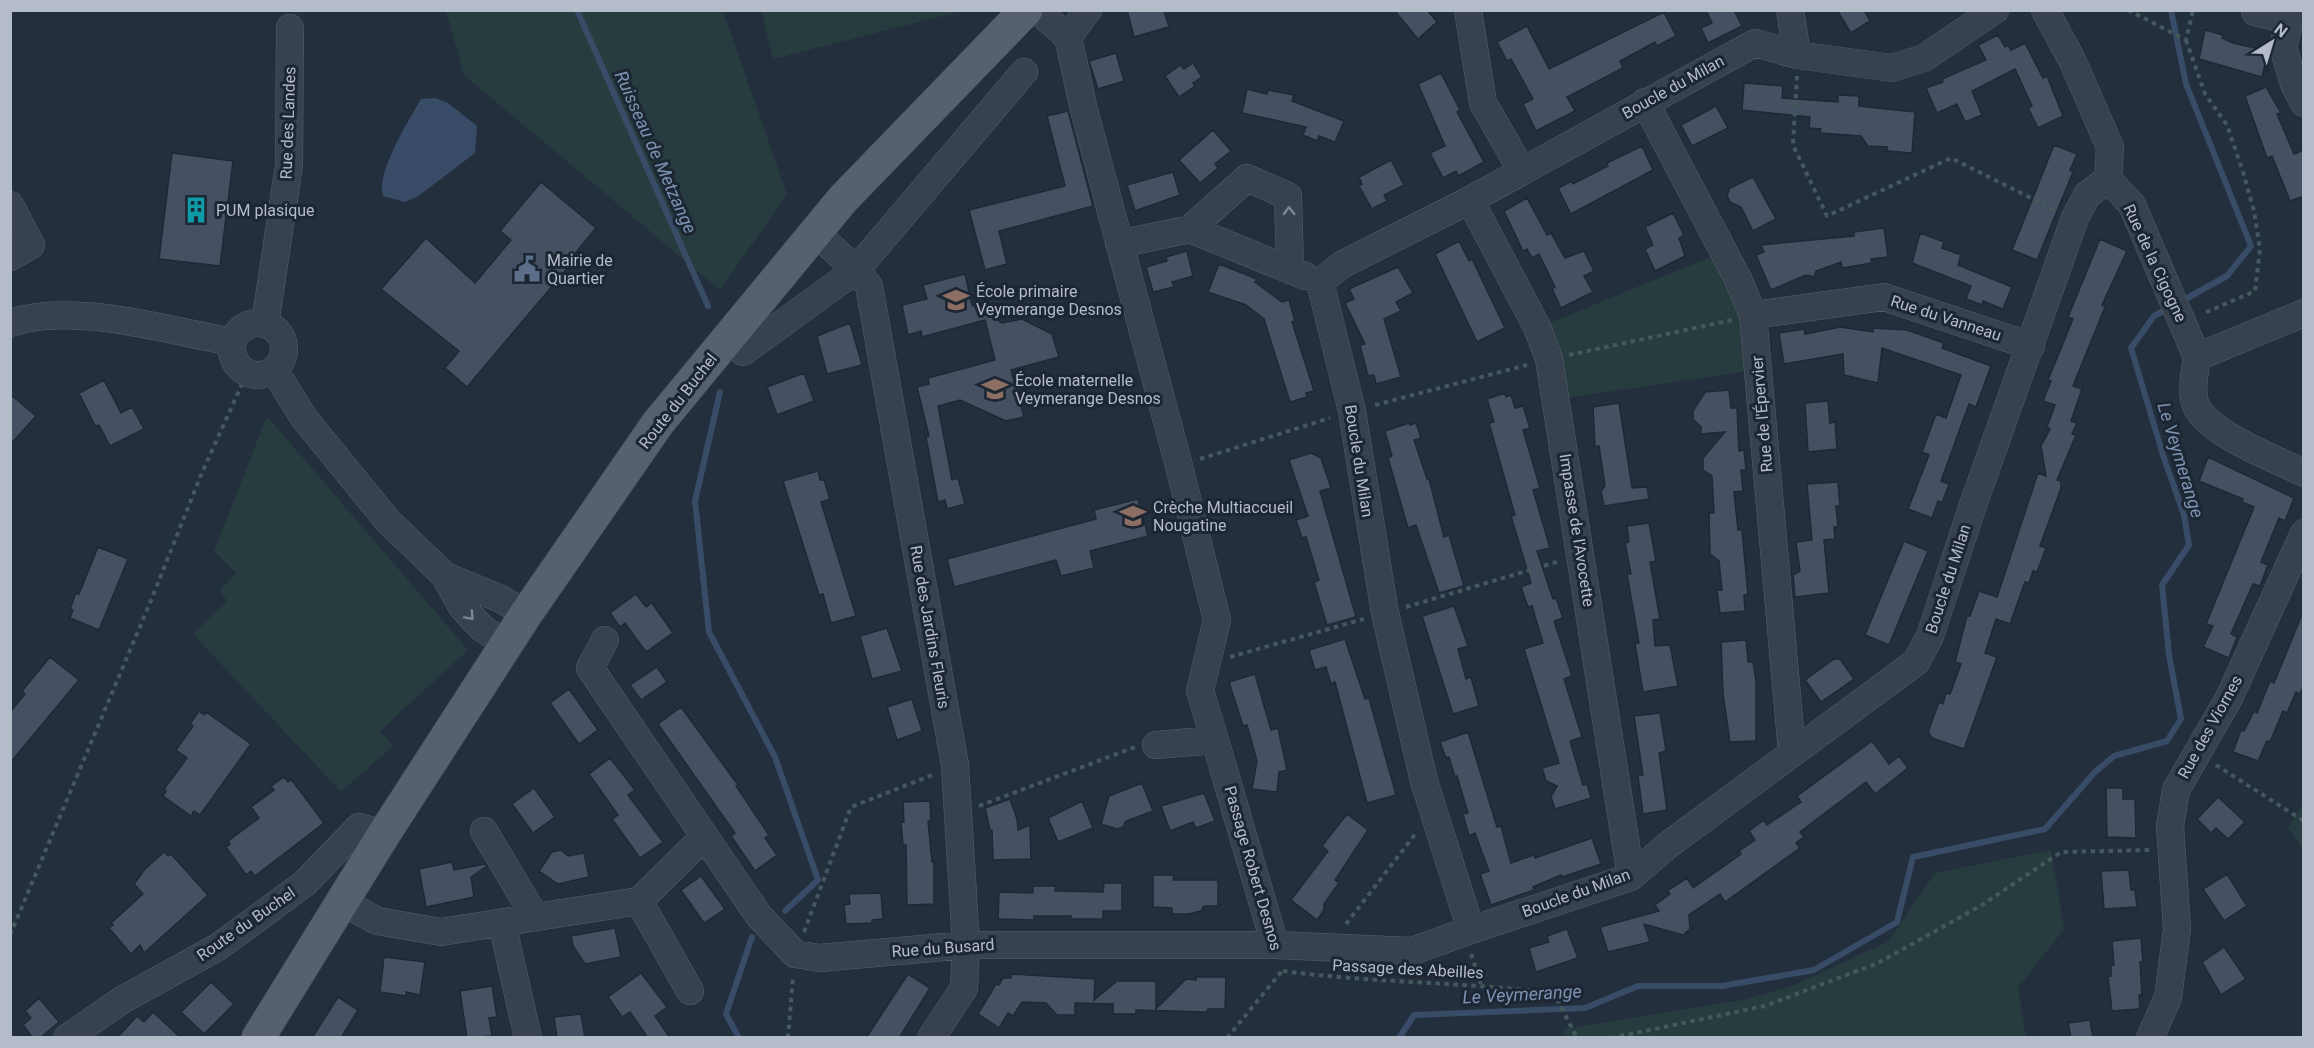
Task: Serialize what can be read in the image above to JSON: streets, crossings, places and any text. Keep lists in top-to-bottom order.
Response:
{
  "streets": {
    "main road": ["Route du Buchel"],
    "street": [
      "Boucle du Milan",
      "Rue des Landes",
      "Rue de la Cigogne",
      "Rue du Vanneau",
      "Rue de l'Épervier",
      "Impasse de l'Avocette",
      "Rue des Jardins Fleuris",
      "Rue des Viornes",
      "Passage Robert Desnos",
      "Rue du Busard"
    ],
    "path": ["Passage des Abeilles"]
  },
  "crossings": [
    ["Boucle du Milan", "Rue de la Cigogne"],
    ["Boucle du Milan", "Rue du Vanneau"],
    ["Boucle du Milan", "Rue de l'Épervier"],
    ["Boucle du Milan", "Impasse de l'Avocette"],
    ["Boucle du Milan", "Rue du Busard"],
    ["Rue du Vanneau", "Rue de l'Épervier"],
    ["Route du Buchel", "Rue des Jardins Fleuris"],
    ["Rue des Jardins Fleuris", "Rue du Busard"],
    ["Passage Robert Desnos", "Rue du Busard"],
    ["Passage Robert Desnos", "Passage des Abeilles"]
  ],
  "water": ["Ruisseau de Metzange", "Le Veymerange"],
  "places": {
    "building": ["PUM plasique"],
    "public building": ["Mairie de Quartier"],
    "school or university": ["École primaire Veymerange Desnos", "École maternelle Veymerange Desnos", "Crèche Multiaccueil Nougatine"]
  },
  "north": "top right"
}
